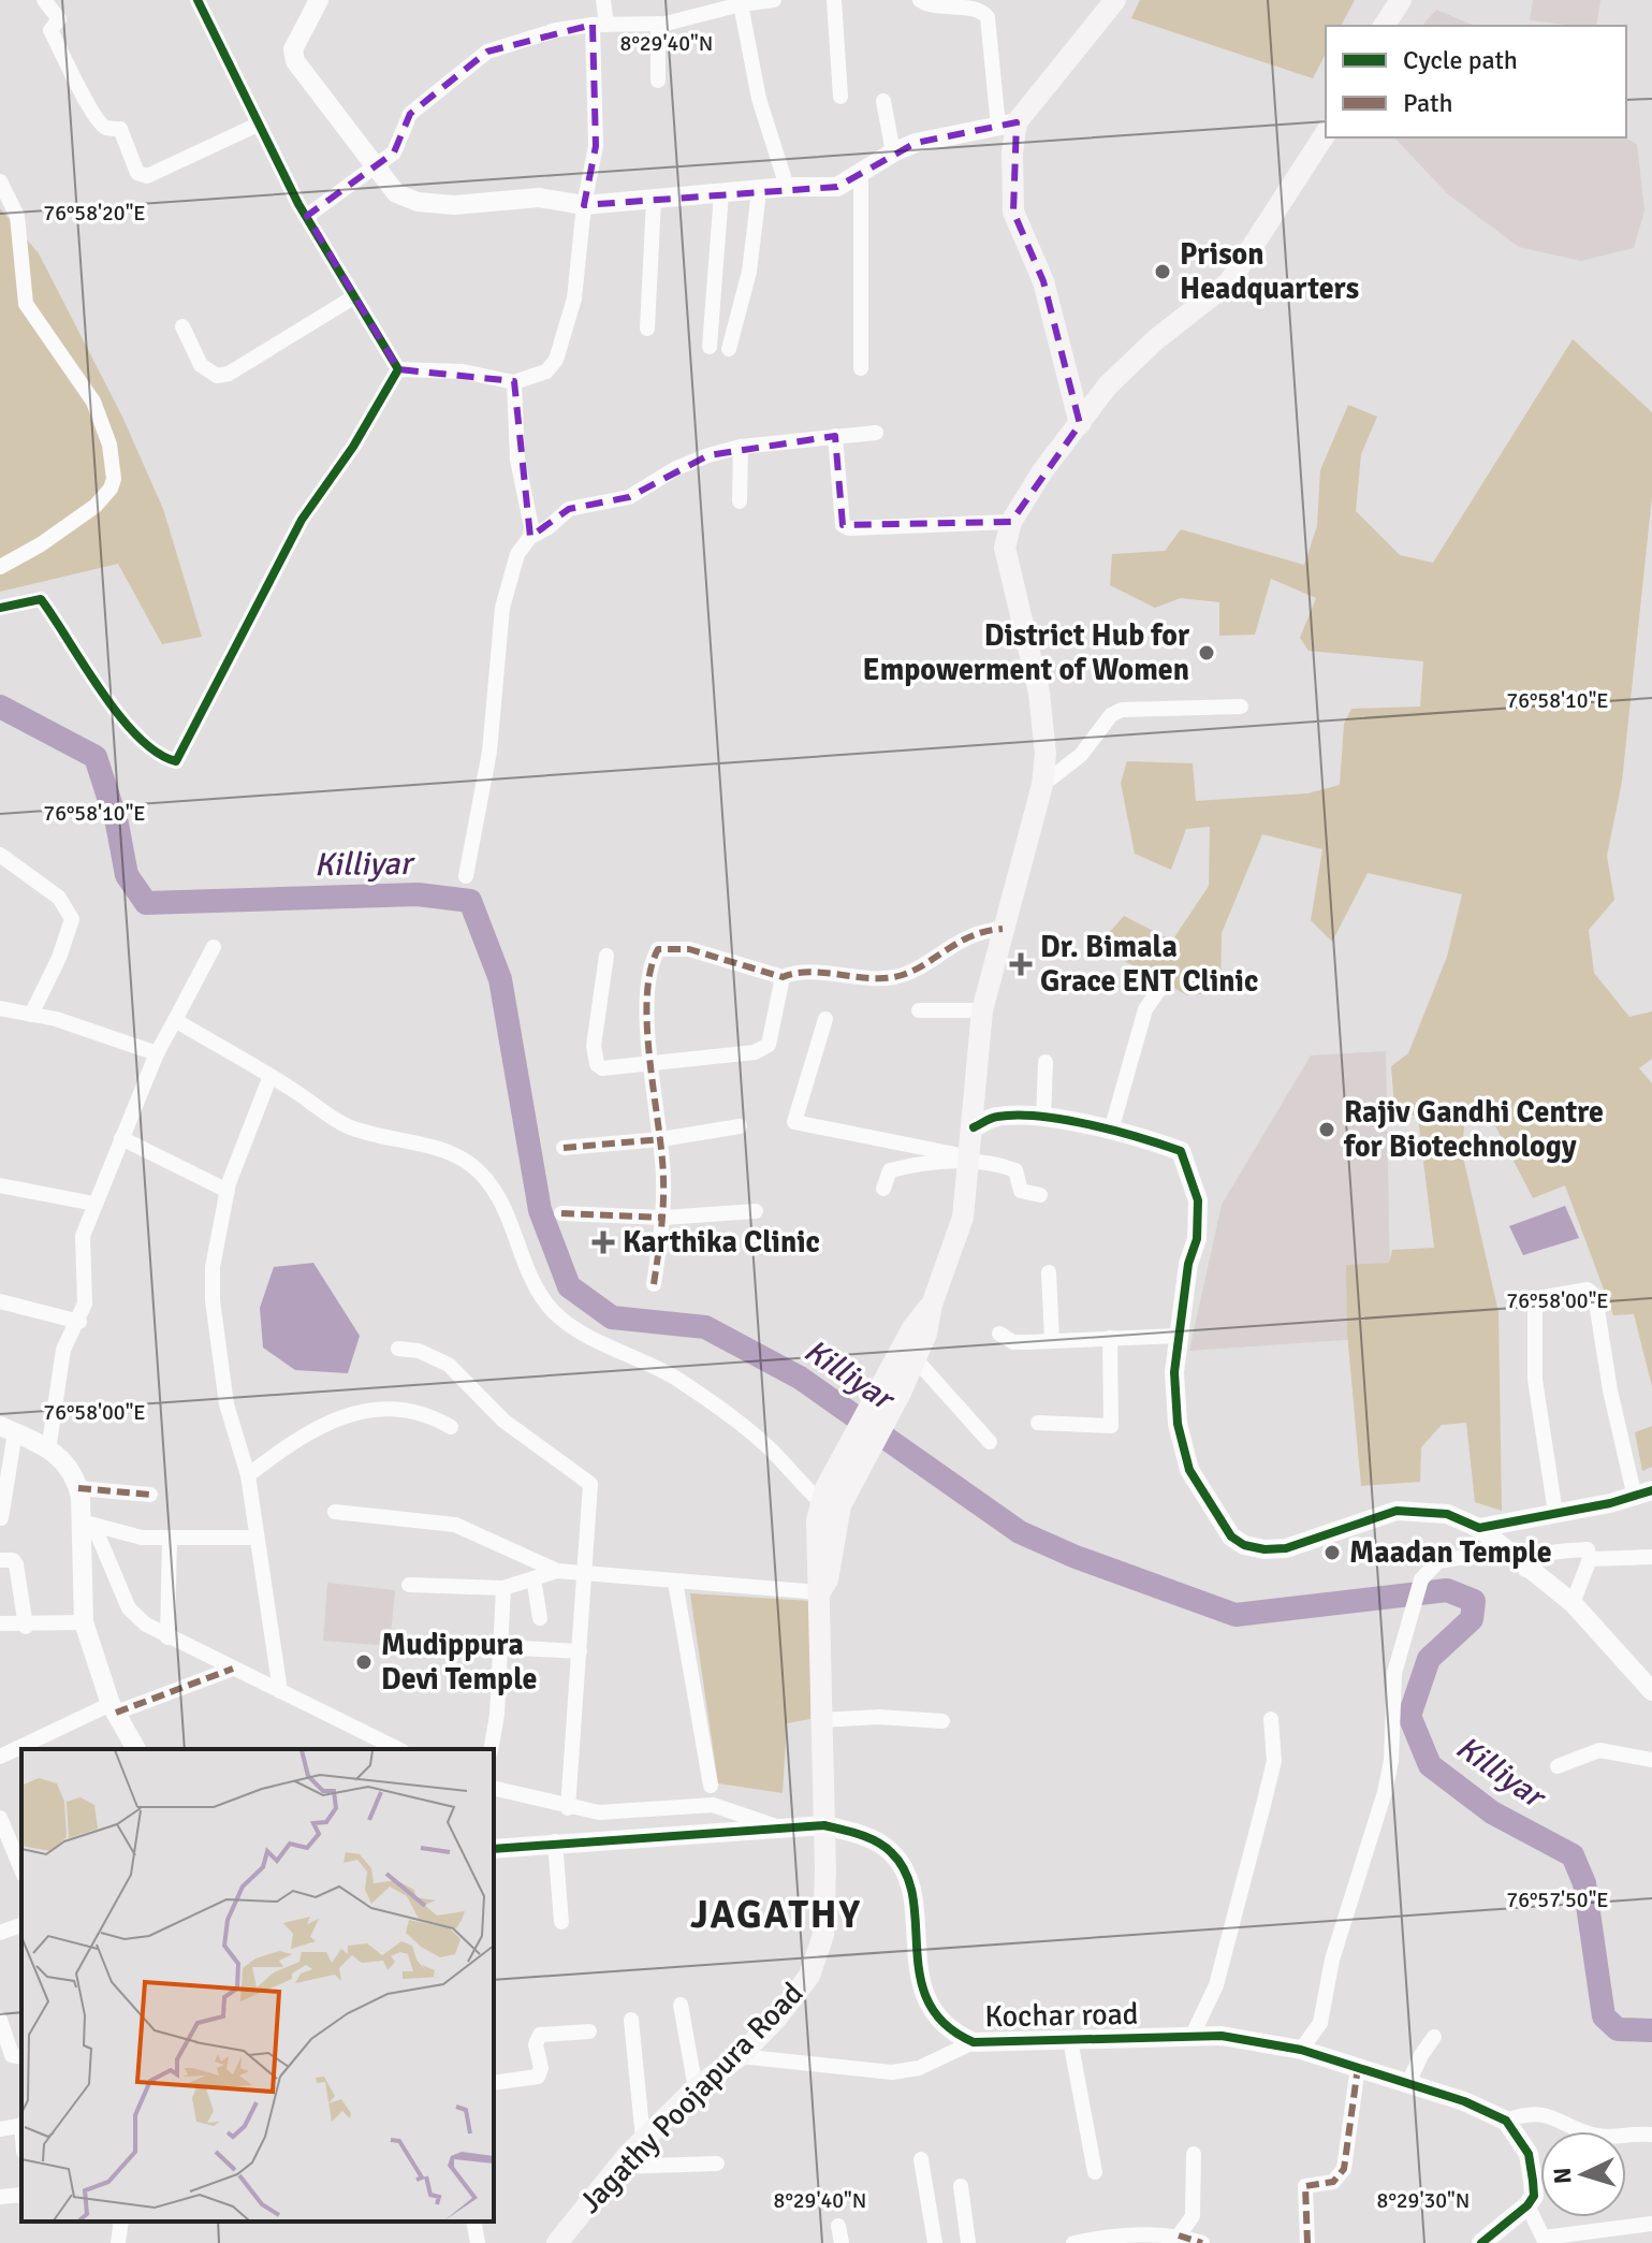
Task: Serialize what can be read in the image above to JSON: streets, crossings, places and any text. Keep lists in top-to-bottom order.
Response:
{
  "streets": {
    "main road": ["Jagathy Poojapura Road"],
    "street": ["Kochar road"]
  },
  "crossings": [
    ["Kochar road", "Jagathy Poojapura Road"]
  ],
  "districts": ["JAGATHY"],
  "water": ["Killiyar"],
  "places": {
    "other": [
      "Prison Headquarters",
      "District Hub for Empowerment of Women",
      "Rajiv Gandhi Centre for Biotechnology",
      "Maadan Temple",
      "Mudippura Devi Temple"
    ],
    "health": ["Dr. Bimala Grace ENT Clinic", "Karthika Clinic"]
  },
  "legend": ["Cycle path", "Path"],
  "north": "left",
  "coordinates": [
    "8°29'40\"N",
    "76°58'20\"E",
    "76°58'10\"E",
    "76°58'00\"E",
    "76°57'50\"E",
    "8°29'30\"N"
  ]
}
